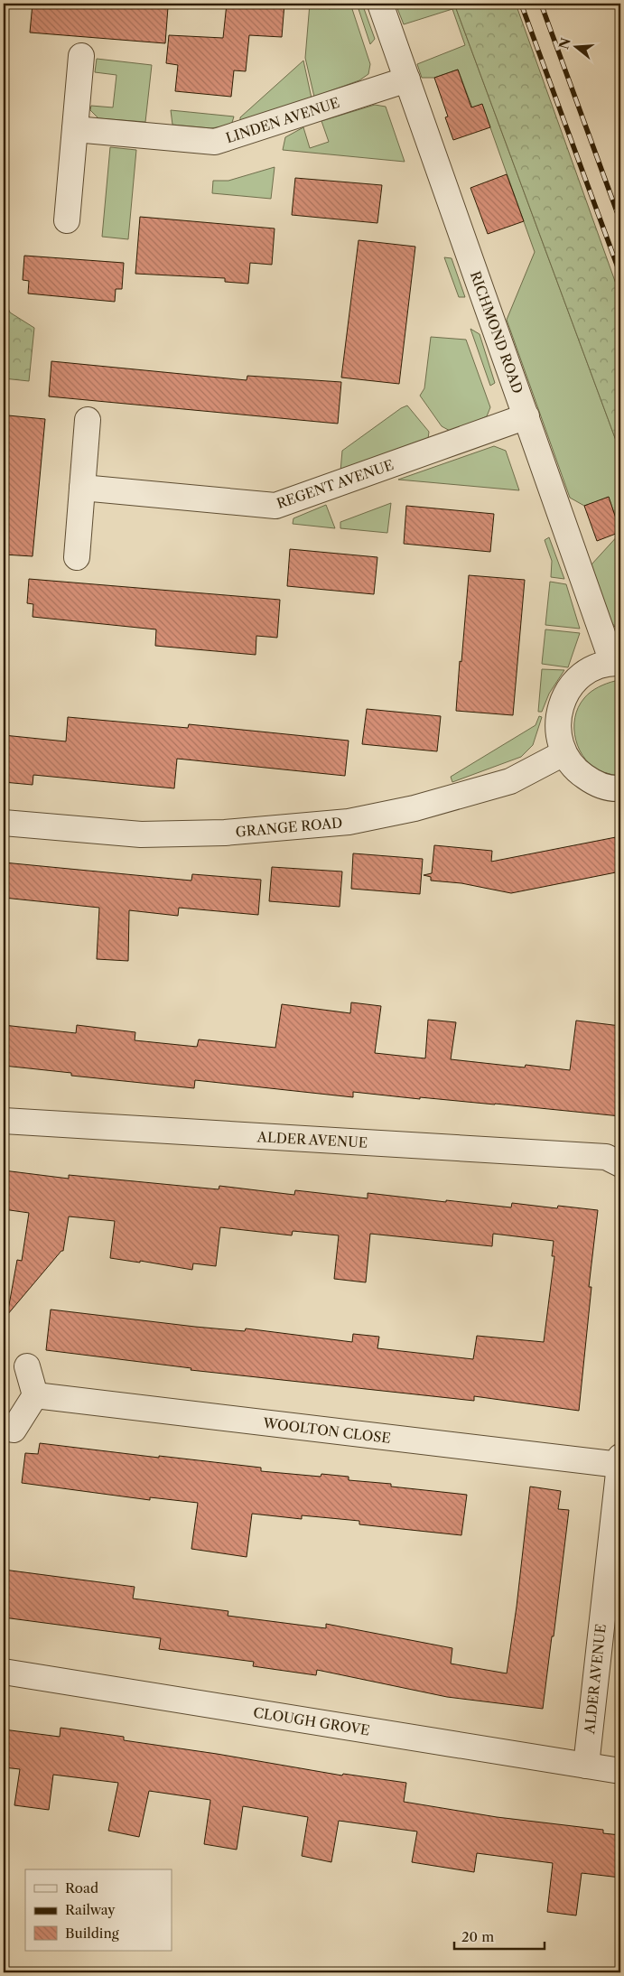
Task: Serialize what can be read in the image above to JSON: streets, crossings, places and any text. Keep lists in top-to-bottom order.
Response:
{
  "streets": {
    "street": [
      "LINDEN AVENUE",
      "RICHMOND ROAD",
      "REGENT AVENUE",
      "GRANGE ROAD",
      "ALDER AVENUE",
      "WOOLTON CLOSE",
      "CLOUGH GROVE"
    ]
  },
  "crossings": [
    ["LINDEN AVENUE", "RICHMOND ROAD"],
    ["RICHMOND ROAD", "REGENT AVENUE"],
    ["ALDER AVENUE", "WOOLTON CLOSE"],
    ["ALDER AVENUE", "CLOUGH GROVE"]
  ],
  "legend": ["Road", "Railway", "Building"],
  "scale_bar": "20 m",
  "north": "left"
}
